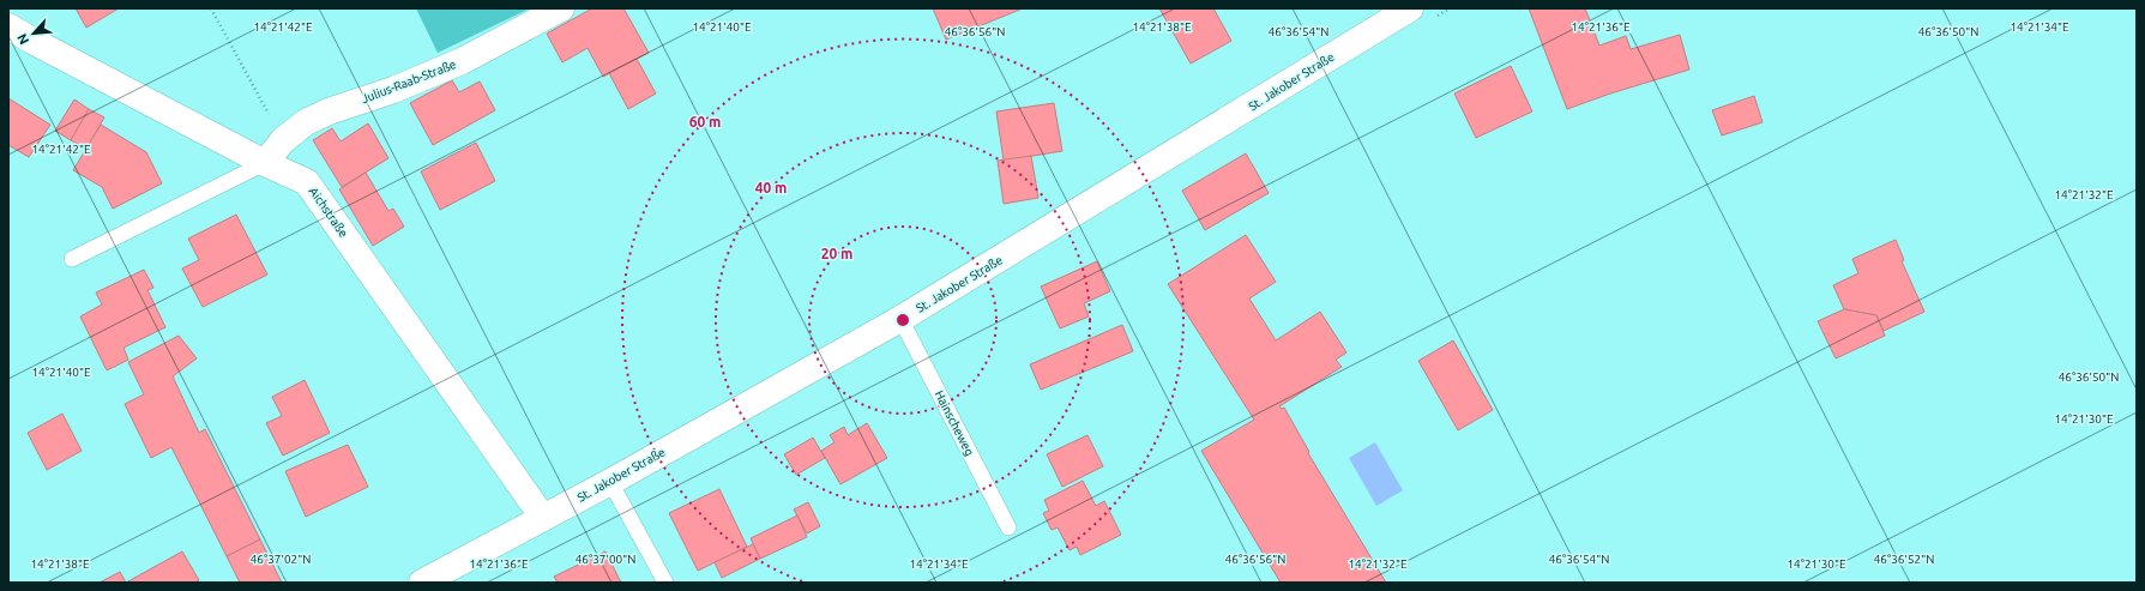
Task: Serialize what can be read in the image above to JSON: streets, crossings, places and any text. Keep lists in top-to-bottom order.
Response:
{
  "streets": {
    "street": ["Julius-Raab-Straße", "St. Jakober Straße", "Aichstraße"],
    "lane": ["Hainscheweg"]
  },
  "crossings": [
    ["Julius-Raab-Straße", "Aichstraße"],
    ["St. Jakober Straße", "Aichstraße"],
    ["St. Jakober Straße", "Hainscheweg"]
  ],
  "north": "bottom left",
  "coordinates": [
    "14°21'42\"E",
    "14°21'40\"E",
    "14°21'38\"E",
    "14°21'36\"E",
    "14°21'34\"E",
    "46°36'56\"N",
    "46°36'54\"N",
    "46°36'50\"N",
    "14°21'32\"E",
    "14°21'30\"E",
    "46°37'02\"N",
    "46°37'00\"N",
    "46°36'52\"N"
  ],
  "rings": ["60 m", "40 m", "20 m"]
}
